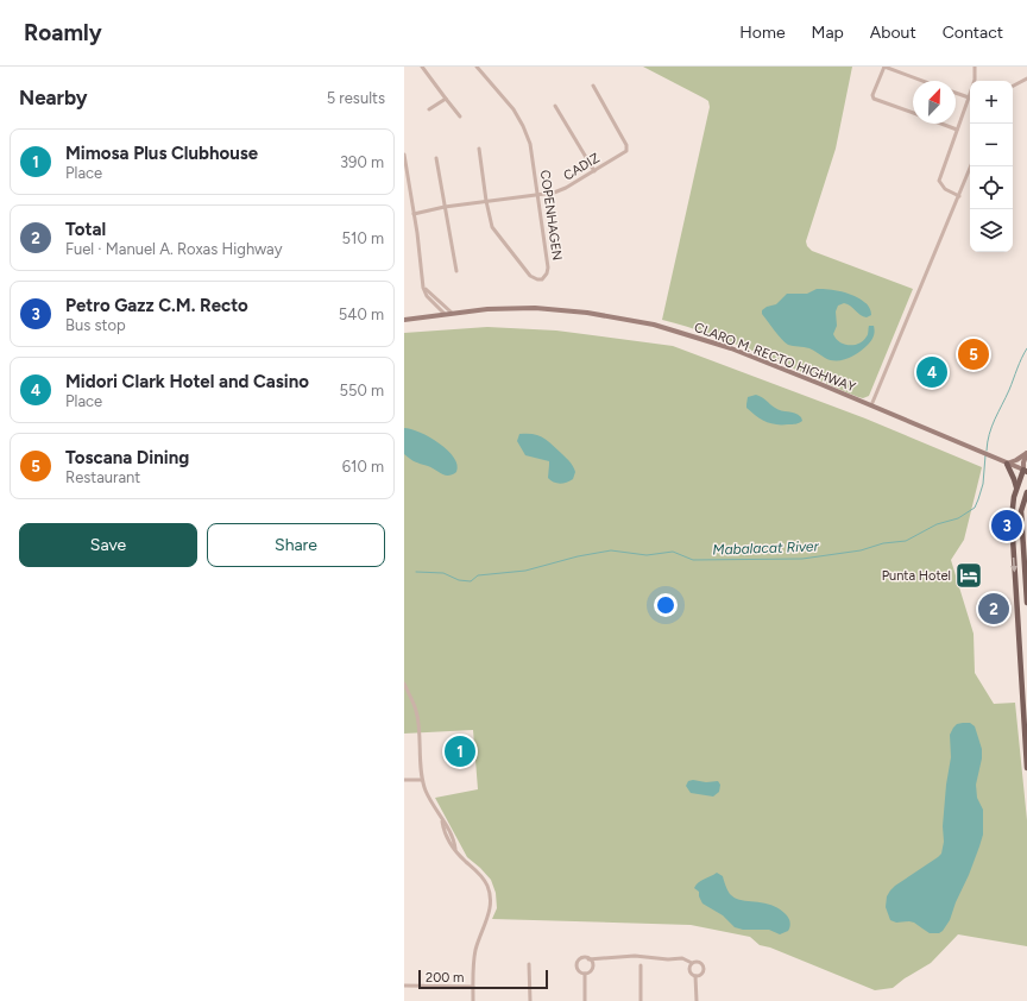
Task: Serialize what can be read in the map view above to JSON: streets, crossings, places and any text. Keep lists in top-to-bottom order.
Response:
{
  "streets": {
    "main road": ["CLARO M. RECTO HIGHWAY"],
    "street": ["CADIZ", "COPENHAGEN"]
  },
  "crossings": [
    ["CADIZ", "COPENHAGEN"]
  ],
  "water": ["Mabalacat River"],
  "places": {
    "hotel": ["Punta Hotel"]
  },
  "scale_bar": "200 m",
  "north": "top right",
  "page": {
    "header": "Roamly",
    "nav": [
      "Home",
      "Map",
      "About",
      "Contact"
    ],
    "heading": ["Nearby", "5 results"],
    "map_buttons": ["+", "−"],
    "list": [
      {
        "mark": "1",
        "name": "Mimosa Plus Clubhouse",
        "note": "Place",
        "value": "390 m"
      },
      {
        "mark": "2",
        "name": "Total",
        "note": "Fuel · Manuel A. Roxas Highway",
        "value": "510 m"
      },
      {
        "mark": "3",
        "name": "Petro Gazz C.M. Recto",
        "note": "Bus stop",
        "value": "540 m"
      },
      {
        "mark": "4",
        "name": "Midori Clark Hotel and Casino",
        "note": "Place",
        "value": "550 m"
      },
      {
        "mark": "5",
        "name": "Toscana Dining",
        "note": "Restaurant",
        "value": "610 m"
      }
    ],
    "pins": [
      "5",
      "4",
      "3",
      "2",
      "1"
    ],
    "buttons": ["Save", "Share"],
    "scale": "200 m"
  }
}
